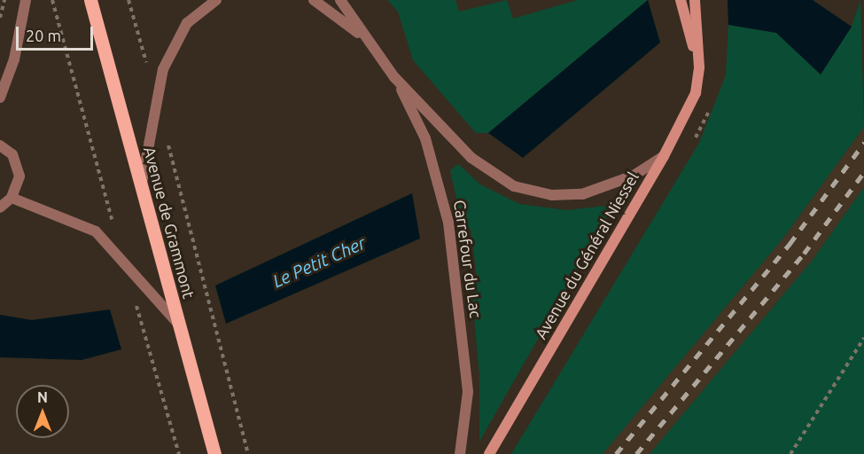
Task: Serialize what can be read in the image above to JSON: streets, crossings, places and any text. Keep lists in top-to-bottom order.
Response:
{
  "streets": {
    "main road": ["Avenue de Grammont"],
    "street": ["Avenue du Général Niessel", "Carrefour du Lac"]
  },
  "crossings": [
    ["Avenue du Général Niessel", "Carrefour du Lac"]
  ],
  "water": ["Le Petit Cher"],
  "scale_bar": "20 m",
  "north": "top"
}
